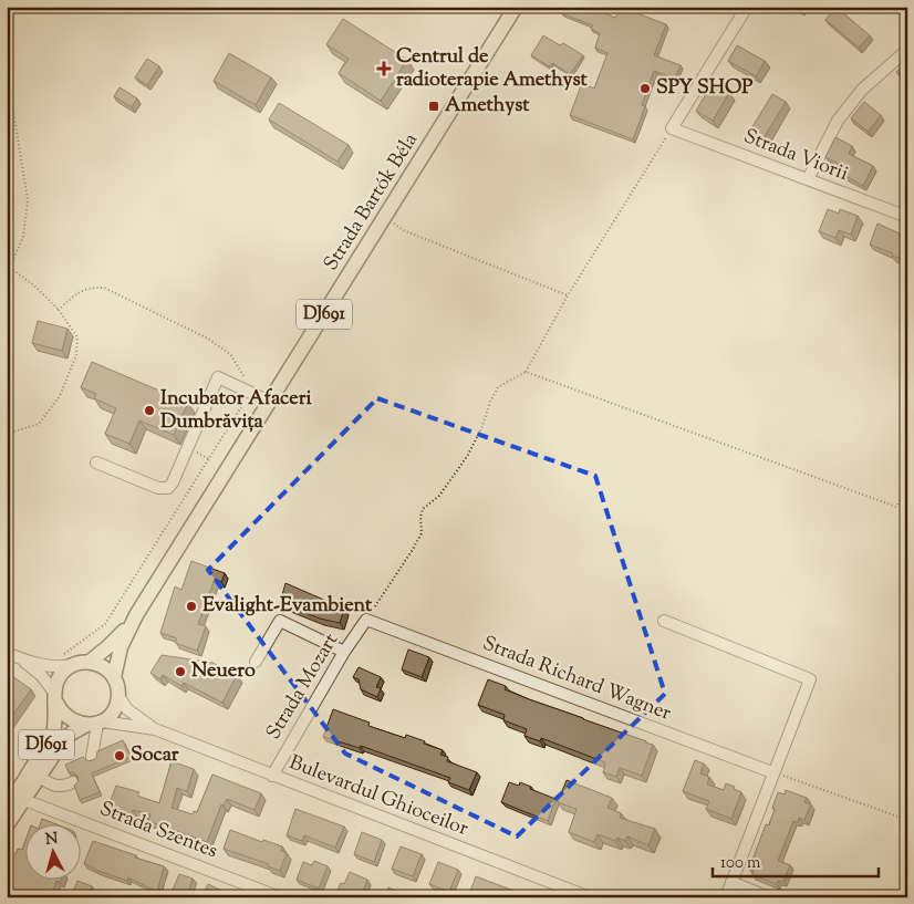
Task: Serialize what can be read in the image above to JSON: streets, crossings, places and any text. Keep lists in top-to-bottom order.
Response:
{
  "streets": {
    "main road": ["Strada Bartók Béla", "DJ691"],
    "street": [
      "Strada Viorii",
      "Strada Richard Wagner",
      "Strada Mozart",
      "Bulevardul Ghioceilor",
      "Strada Szentes"
    ]
  },
  "crossings": [
    ["Strada Bartók Béla", "DJ691"],
    ["Strada Bartók Béla", "Bulevardul Ghioceilor"],
    ["DJ691", "Bulevardul Ghioceilor"],
    ["DJ691", "Strada Szentes"],
    ["Strada Richard Wagner", "Strada Mozart"],
    ["Strada Mozart", "Bulevardul Ghioceilor"]
  ],
  "places": {
    "health": ["Centrul de radioterapie Amethyst"],
    "other": [
      "SPY SHOP",
      "Incubator Afaceri Dumbrăvița",
      "Evalight-Evambient",
      "Neuero",
      "Socar"
    ],
    "transit": ["Amethyst"]
  },
  "scale_bar": "100 m",
  "north": "top"
}
